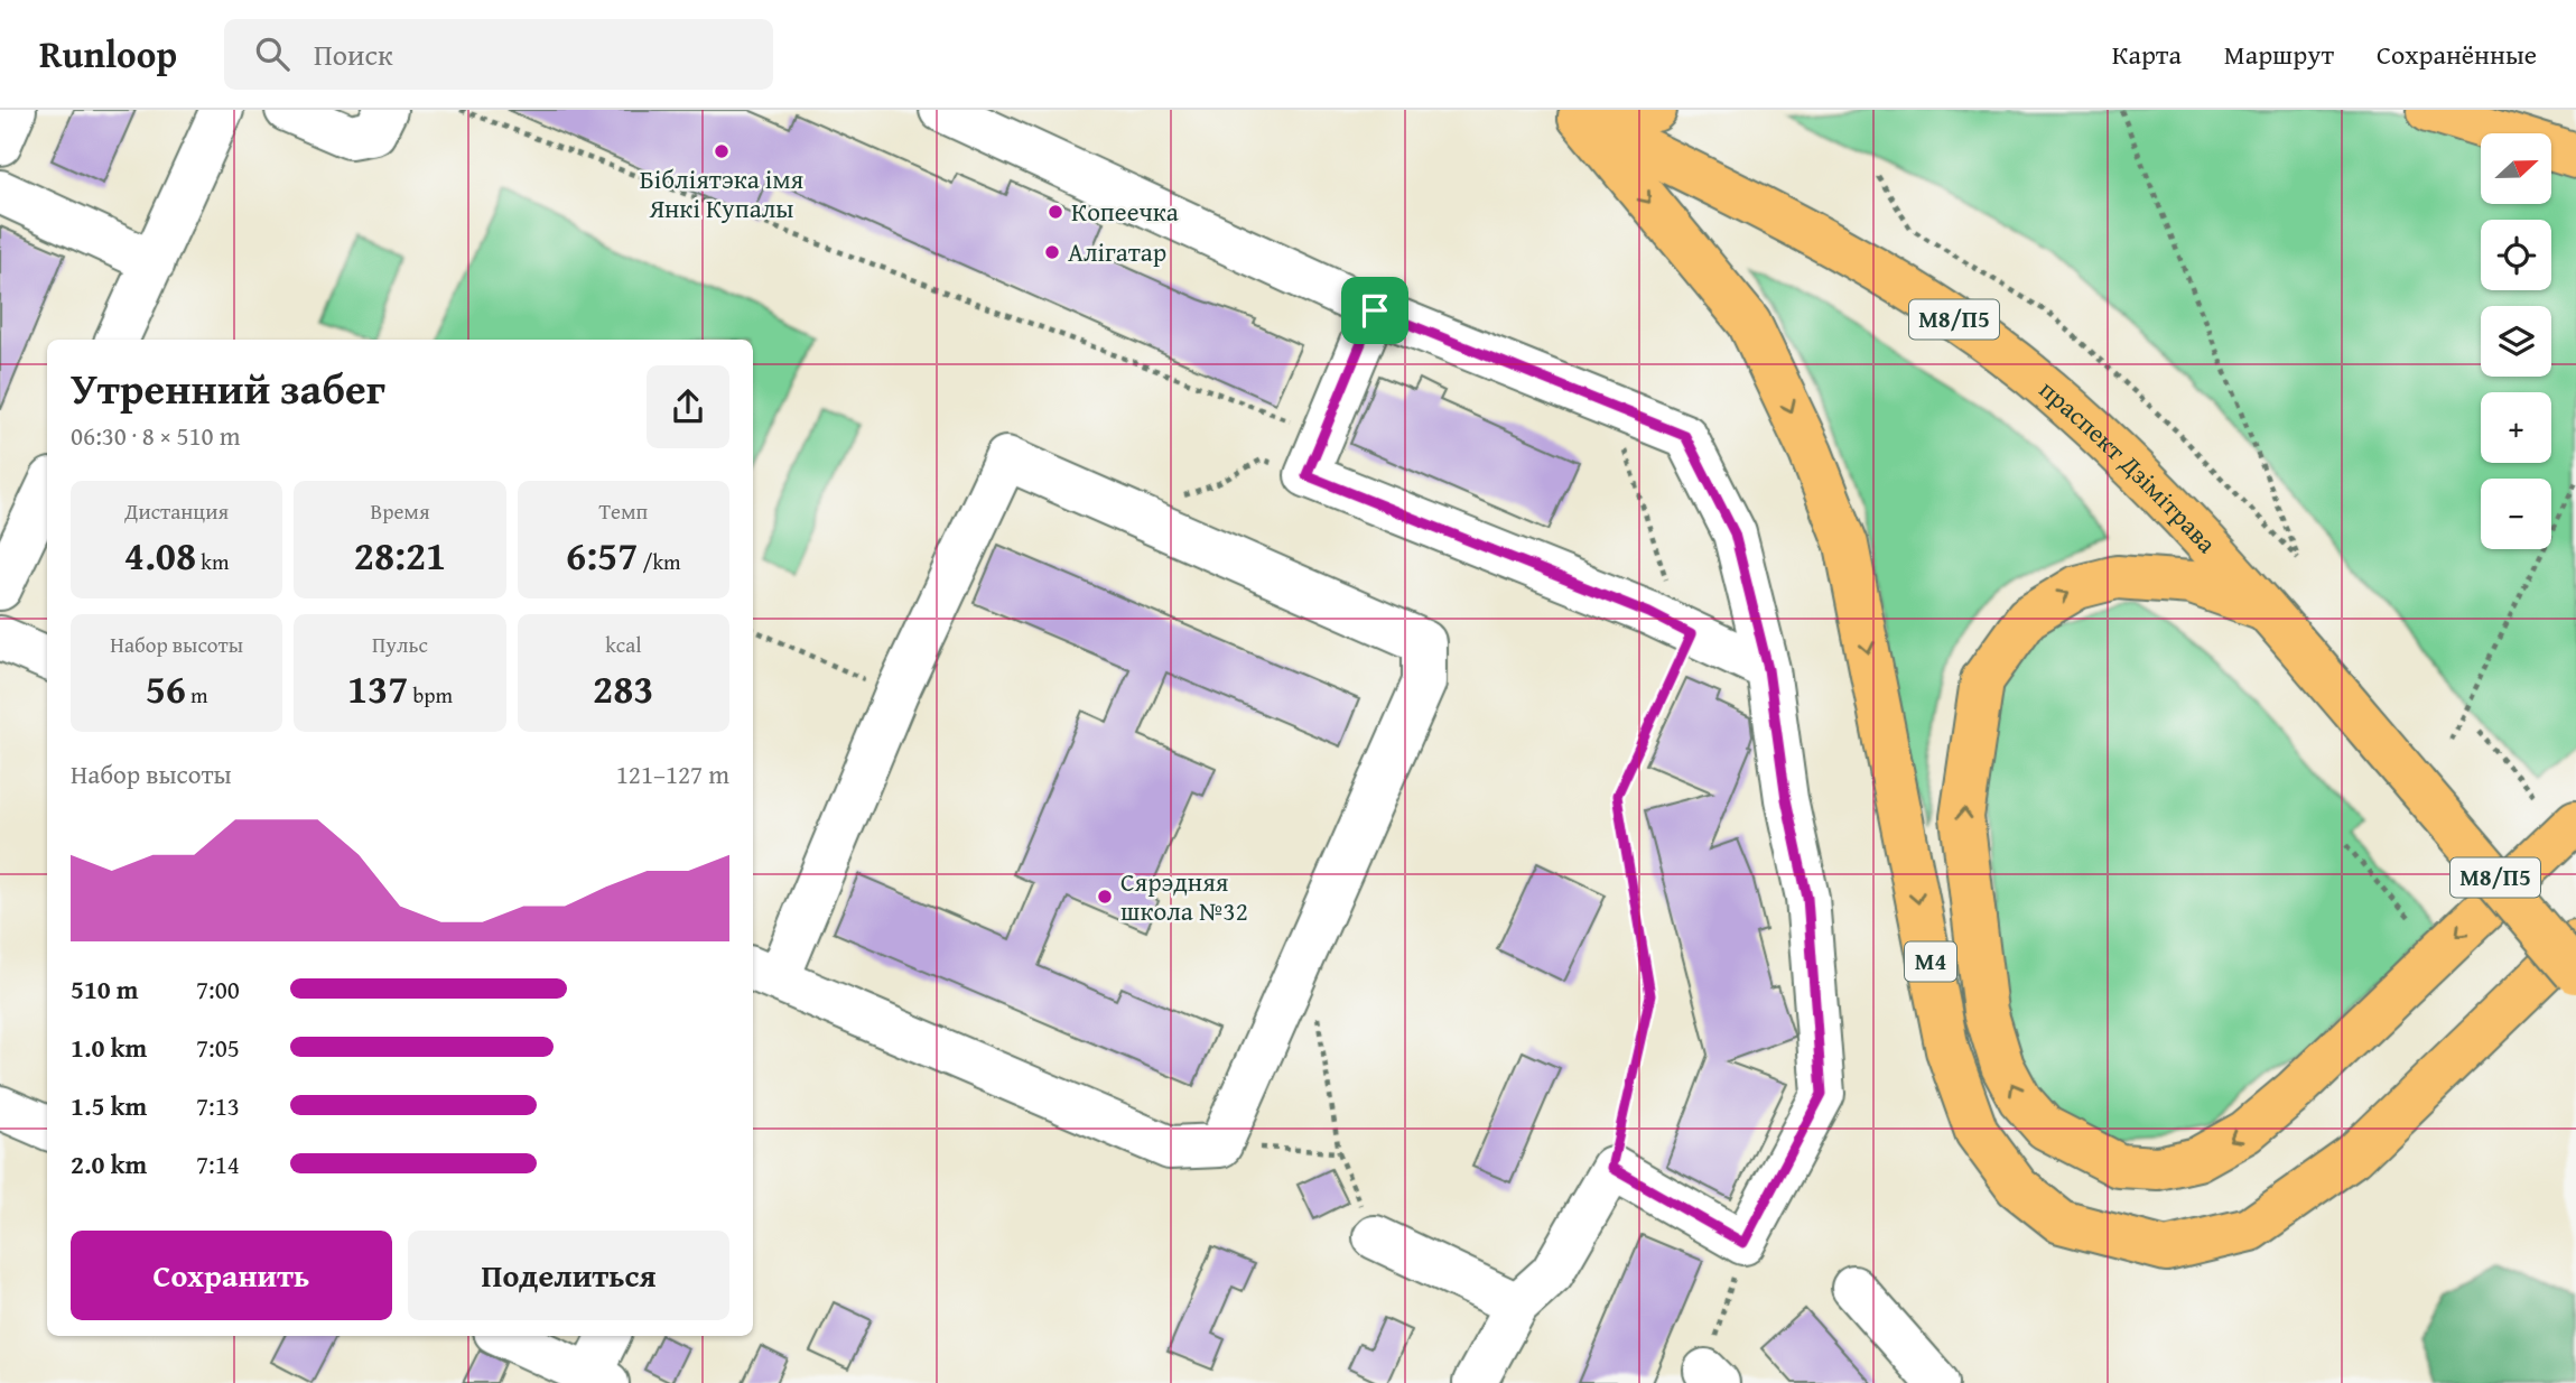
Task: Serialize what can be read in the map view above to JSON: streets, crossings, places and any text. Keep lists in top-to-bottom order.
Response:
{
  "streets": {
    "main road": ["М8/П5", "праспект Дзімітрава", "М4"]
  },
  "crossings": [
    ["праспект Дзімітрава", "М4"]
  ],
  "places": [
    "Бібліятэка імя Янкі Купалы",
    "Копеечка",
    "Алігатар",
    "Сярэдняя школа №32"
  ],
  "north": "right",
  "page": {
    "header": "Runloop",
    "search": "Поиск",
    "nav": ["Карта", "Маршрут", "Сохранённые"],
    "map_buttons": ["+", "−"],
    "heading": ["Утренний забег", "06:30 · 8 × 510 m"],
    "stats": [
      ["Дистанция", "4.08 km"],
      ["Время", "28:21"],
      ["Темп", "6:57 /km"],
      ["Набор высоты", "56 m"],
      ["Пульс", "137 bpm"],
      ["kcal", "283"]
    ],
    "chart": ["Набор высоты", "121–127 m"],
    "list": [
      {
        "name": "510 m",
        "note": "7:00"
      },
      {
        "name": "1.0 km",
        "note": "7:05"
      },
      {
        "name": "1.5 km",
        "note": "7:13"
      },
      {
        "name": "2.0 km",
        "note": "7:14"
      }
    ],
    "buttons": ["Сохранить", "Поделиться"]
  }
}
